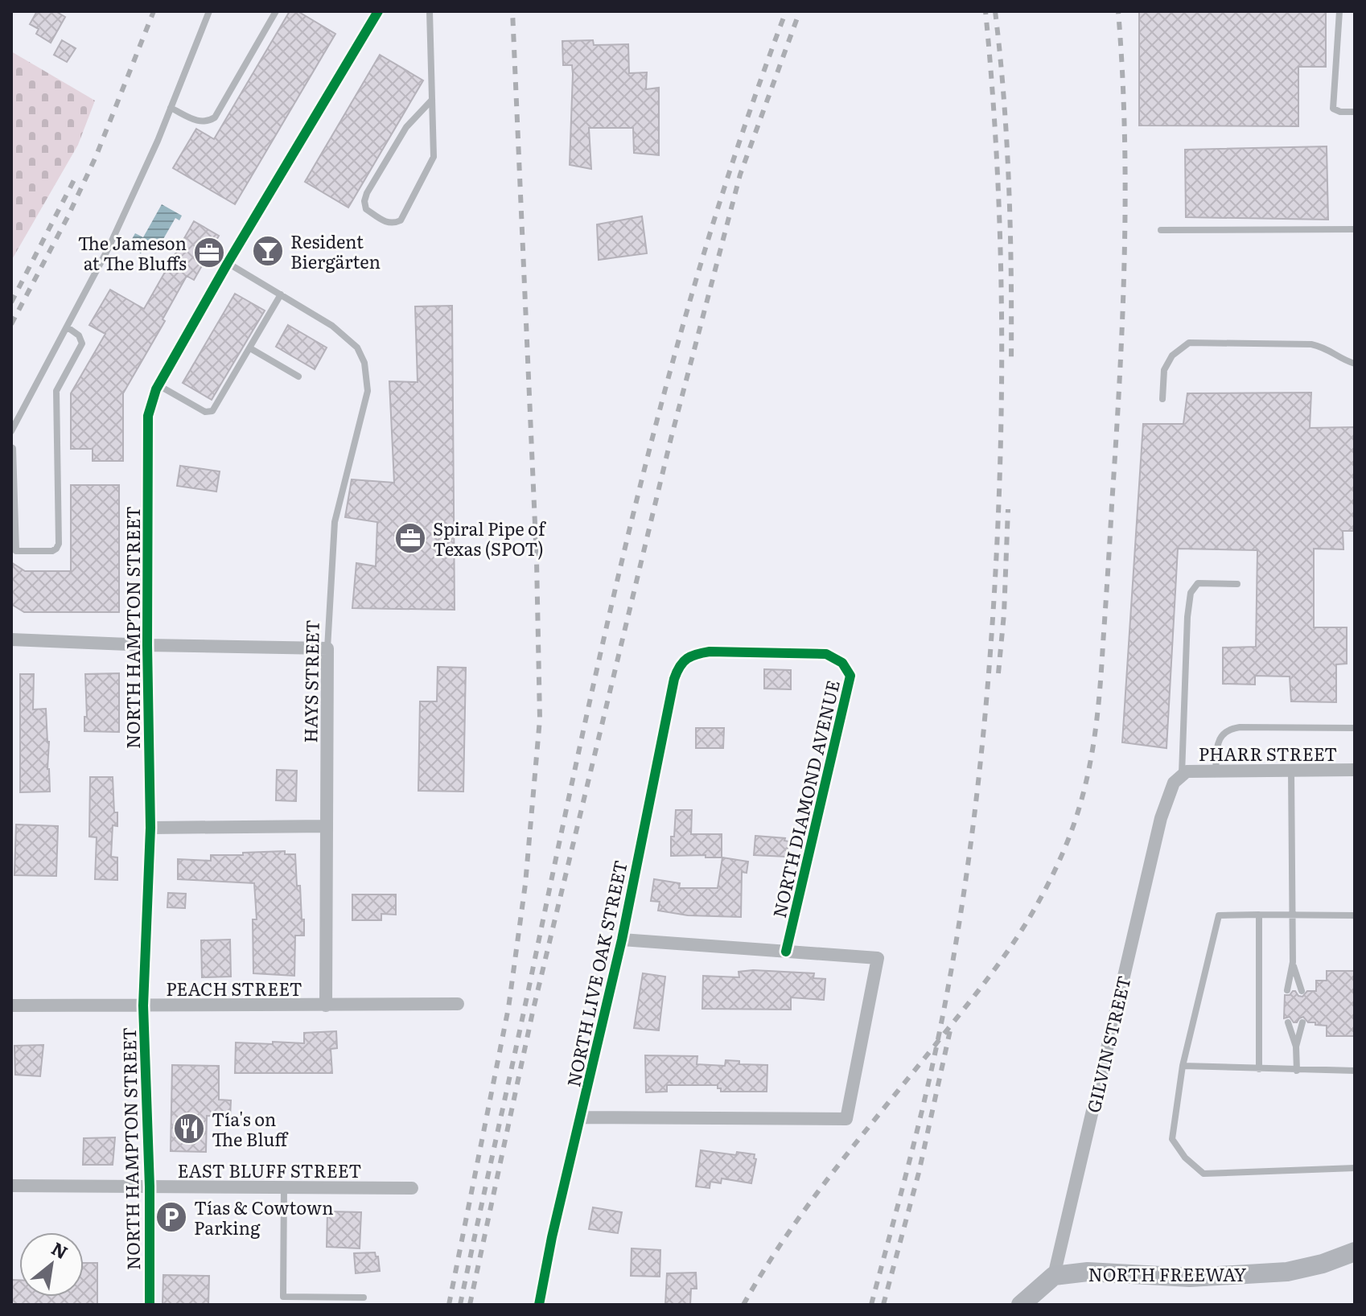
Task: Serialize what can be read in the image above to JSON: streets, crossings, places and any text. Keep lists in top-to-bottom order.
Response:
{
  "streets": {
    "main road": ["NORTH FREEWAY"],
    "street": [
      "NORTH HAMPTON STREET",
      "HAYS STREET",
      "PHARR STREET",
      "NORTH DIAMOND AVENUE",
      "NORTH LIVE OAK STREET",
      "PEACH STREET",
      "GILVIN STREET",
      "EAST BLUFF STREET"
    ]
  },
  "crossings": [
    ["NORTH HAMPTON STREET", "PEACH STREET"],
    ["NORTH HAMPTON STREET", "EAST BLUFF STREET"],
    ["HAYS STREET", "PEACH STREET"],
    ["PHARR STREET", "GILVIN STREET"],
    ["NORTH DIAMOND AVENUE", "NORTH LIVE OAK STREET"],
    ["GILVIN STREET", "NORTH FREEWAY"]
  ],
  "places": {
    "bar": ["Resident Biergärten"],
    "office": ["The Jameson at The Bluffs", "Spiral Pipe of Texas (SPOT)"],
    "restaurant": ["Tía's on The Bluff"],
    "parking": ["Tías & Cowtown Parking"]
  },
  "north": "top right"
}
